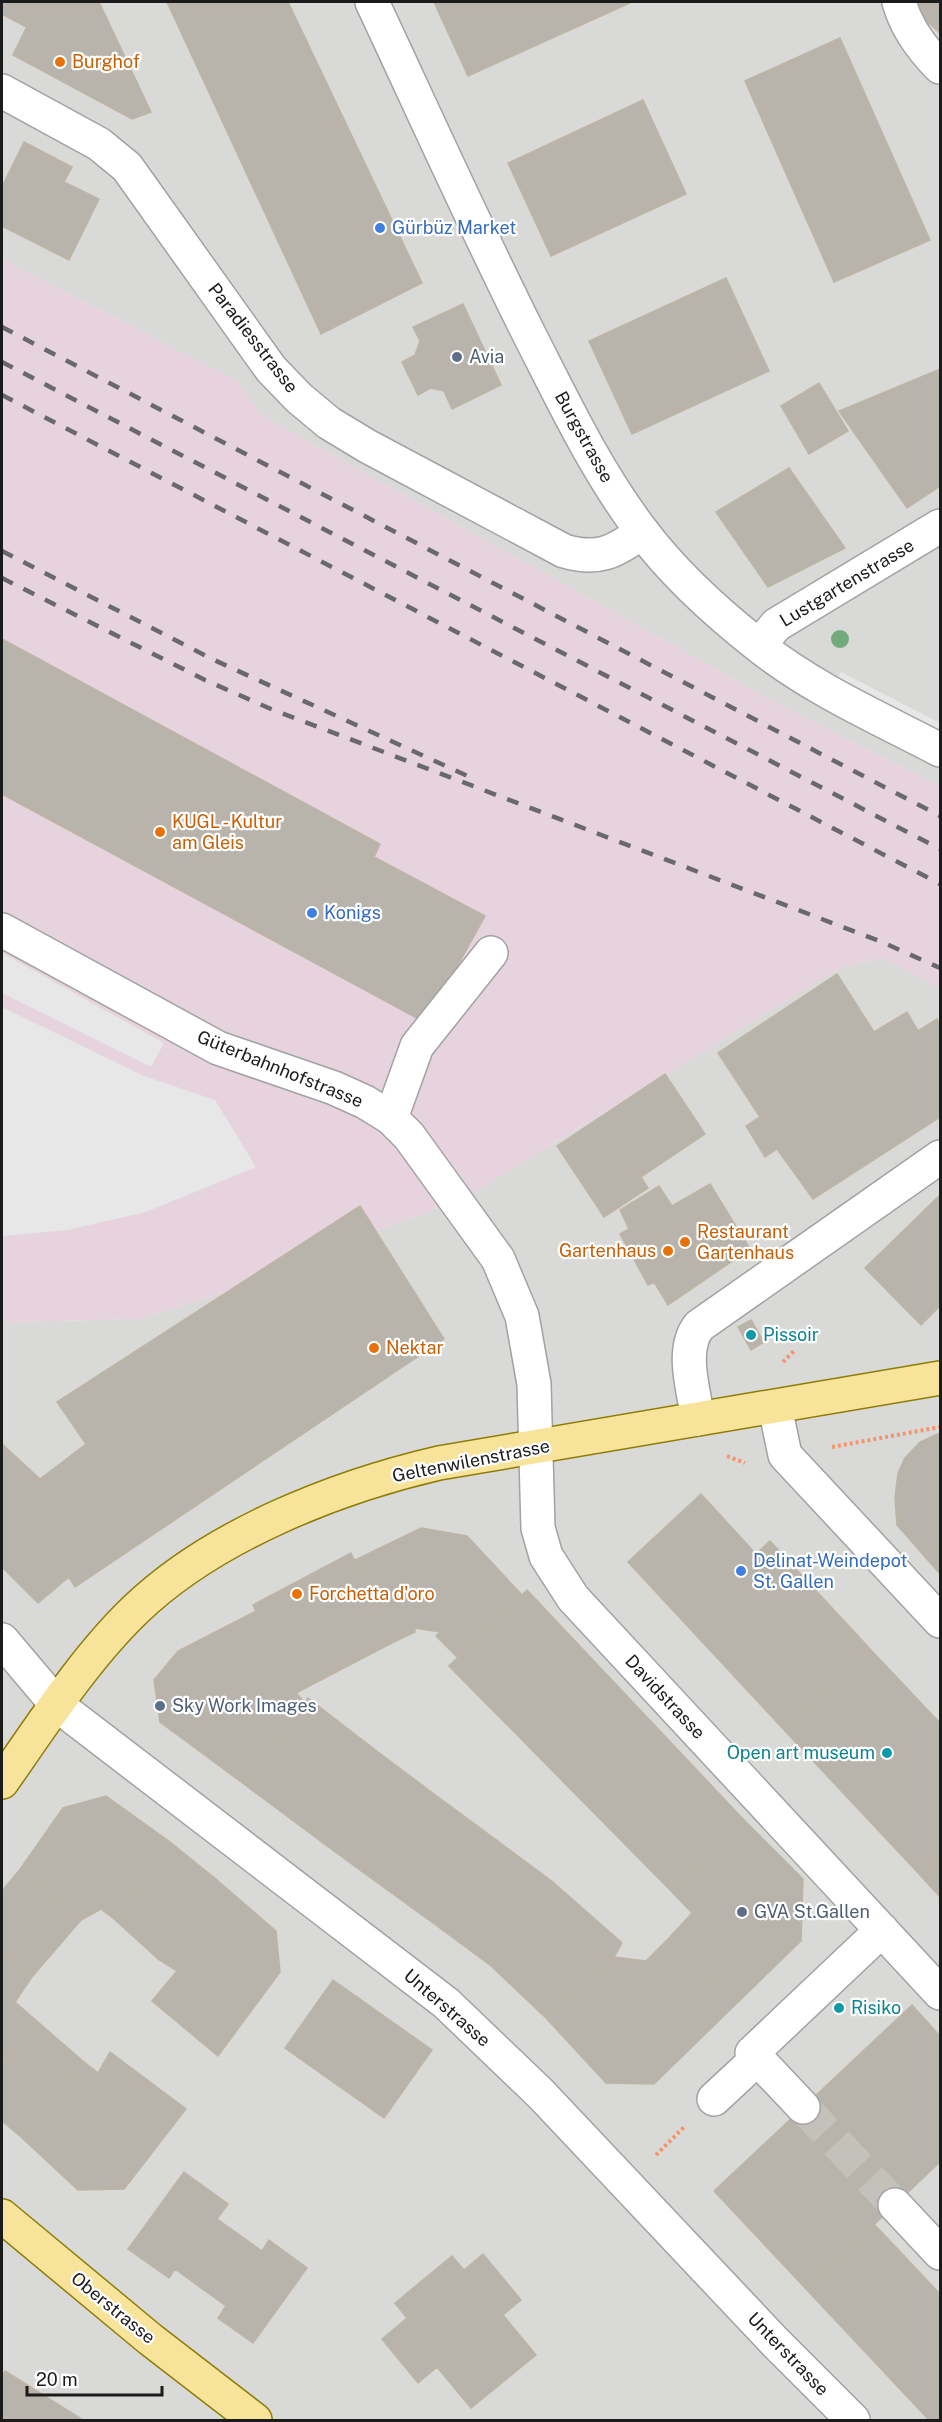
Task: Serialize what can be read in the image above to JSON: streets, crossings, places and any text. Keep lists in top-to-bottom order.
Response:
{
  "streets": {
    "main road": ["Geltenwilenstrasse", "Oberstrasse"],
    "street": [
      "Paradiesstrasse",
      "Burgstrasse",
      "Lustgartenstrasse",
      "Güterbahnhofstrasse",
      "Davidstrasse",
      "Unterstrasse"
    ]
  },
  "crossings": [
    ["Paradiesstrasse", "Burgstrasse"],
    ["Burgstrasse", "Lustgartenstrasse"],
    ["Güterbahnhofstrasse", "Geltenwilenstrasse"],
    ["Güterbahnhofstrasse", "Davidstrasse"],
    ["Geltenwilenstrasse", "Davidstrasse"],
    ["Geltenwilenstrasse", "Unterstrasse"]
  ],
  "places": [
    "Burghof",
    "Gürbüz Market",
    "Avia",
    "KUGL - Kultur am Gleis",
    "Konigs",
    "Restaurant Gartenhaus",
    "Gartenhaus",
    "Pissoir",
    "Nektar",
    "Delinat-Weindepot St. Gallen",
    "Forchetta d'oro",
    "Sky Work Images",
    "Open art museum",
    "GVA St.Gallen",
    "Risiko"
  ],
  "scale_bar": "20 m"
}
